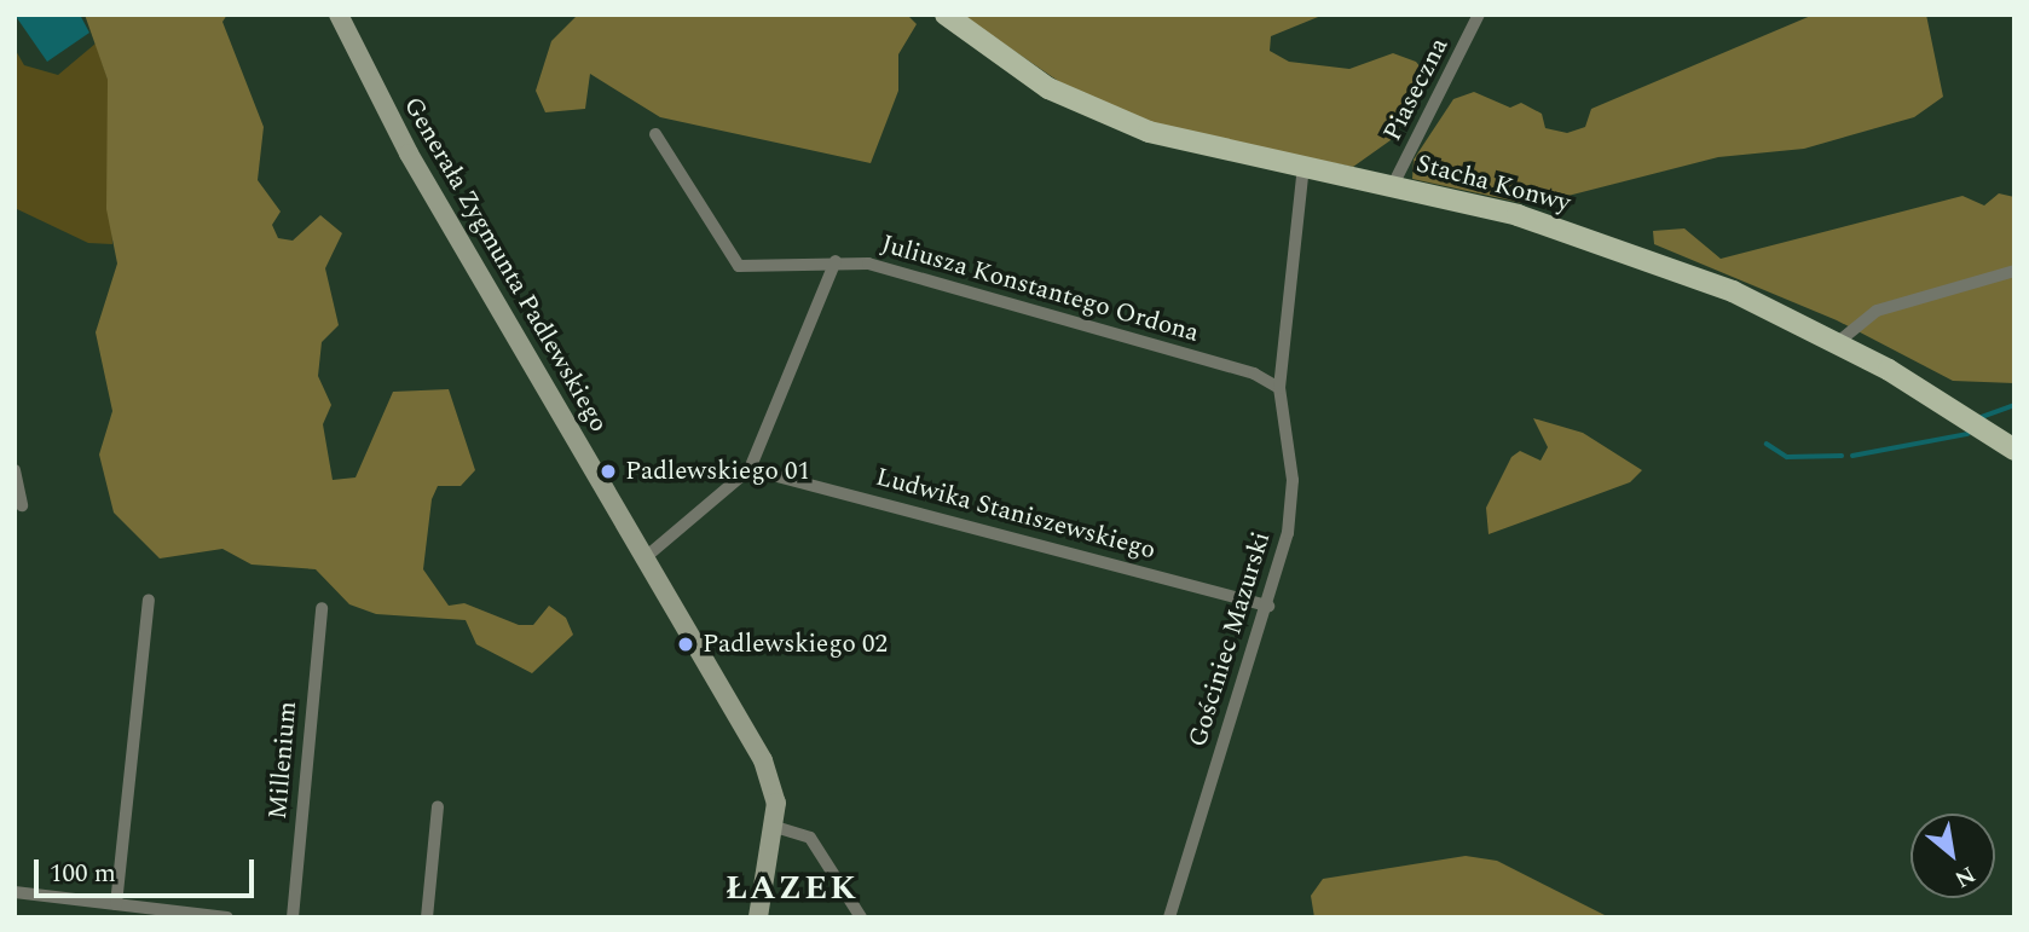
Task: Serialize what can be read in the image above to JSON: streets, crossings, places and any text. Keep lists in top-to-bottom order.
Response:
{
  "streets": {
    "main road": ["Stacha Konwy"],
    "street": [
      "Piaseczna",
      "Generała Zygmunta Padlewskiego",
      "Juliusza Konstantego Ordona",
      "Ludwika Staniszewskiego",
      "Gościniec Mazurski",
      "Millenium"
    ]
  },
  "crossings": [
    ["Piaseczna", "Stacha Konwy"],
    ["Stacha Konwy", "Gościniec Mazurski"],
    ["Juliusza Konstantego Ordona", "Gościniec Mazurski"],
    ["Ludwika Staniszewskiego", "Gościniec Mazurski"]
  ],
  "districts": ["ŁAZEK"],
  "places": ["Padlewskiego 01", "Padlewskiego 02"],
  "scale_bar": "100 m",
  "north": "bottom right"
}
